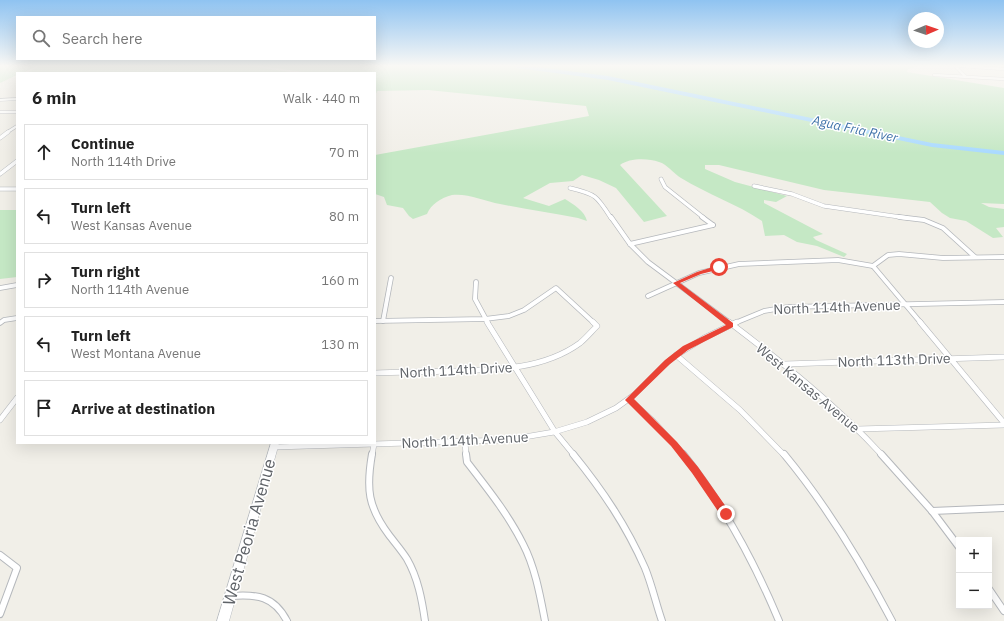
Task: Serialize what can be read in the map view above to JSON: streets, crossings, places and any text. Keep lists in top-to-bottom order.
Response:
{
  "streets": {
    "street": [
      "North 114th Avenue",
      "North 113th Drive",
      "North 114th Drive",
      "West Kansas Avenue",
      "West Peoria Avenue"
    ]
  },
  "crossings": [
    ["North 114th Avenue", "West Kansas Avenue"],
    ["North 114th Avenue", "West Peoria Avenue"],
    ["North 113th Drive", "West Kansas Avenue"]
  ],
  "water": ["Agua Fria River"],
  "north": "right",
  "page": {
    "search": "Search here",
    "heading": ["6 min", "Walk · 440 m"],
    "list": [
      ["Continue", "North 114th Drive", "70 m"],
      ["Turn left", "West Kansas Avenue", "80 m"],
      ["Turn right", "North 114th Avenue", "160 m"],
      ["Turn left", "West Montana Avenue", "130 m"],
      "Arrive at destination"
    ],
    "map_buttons": ["+", "−"]
  }
}
